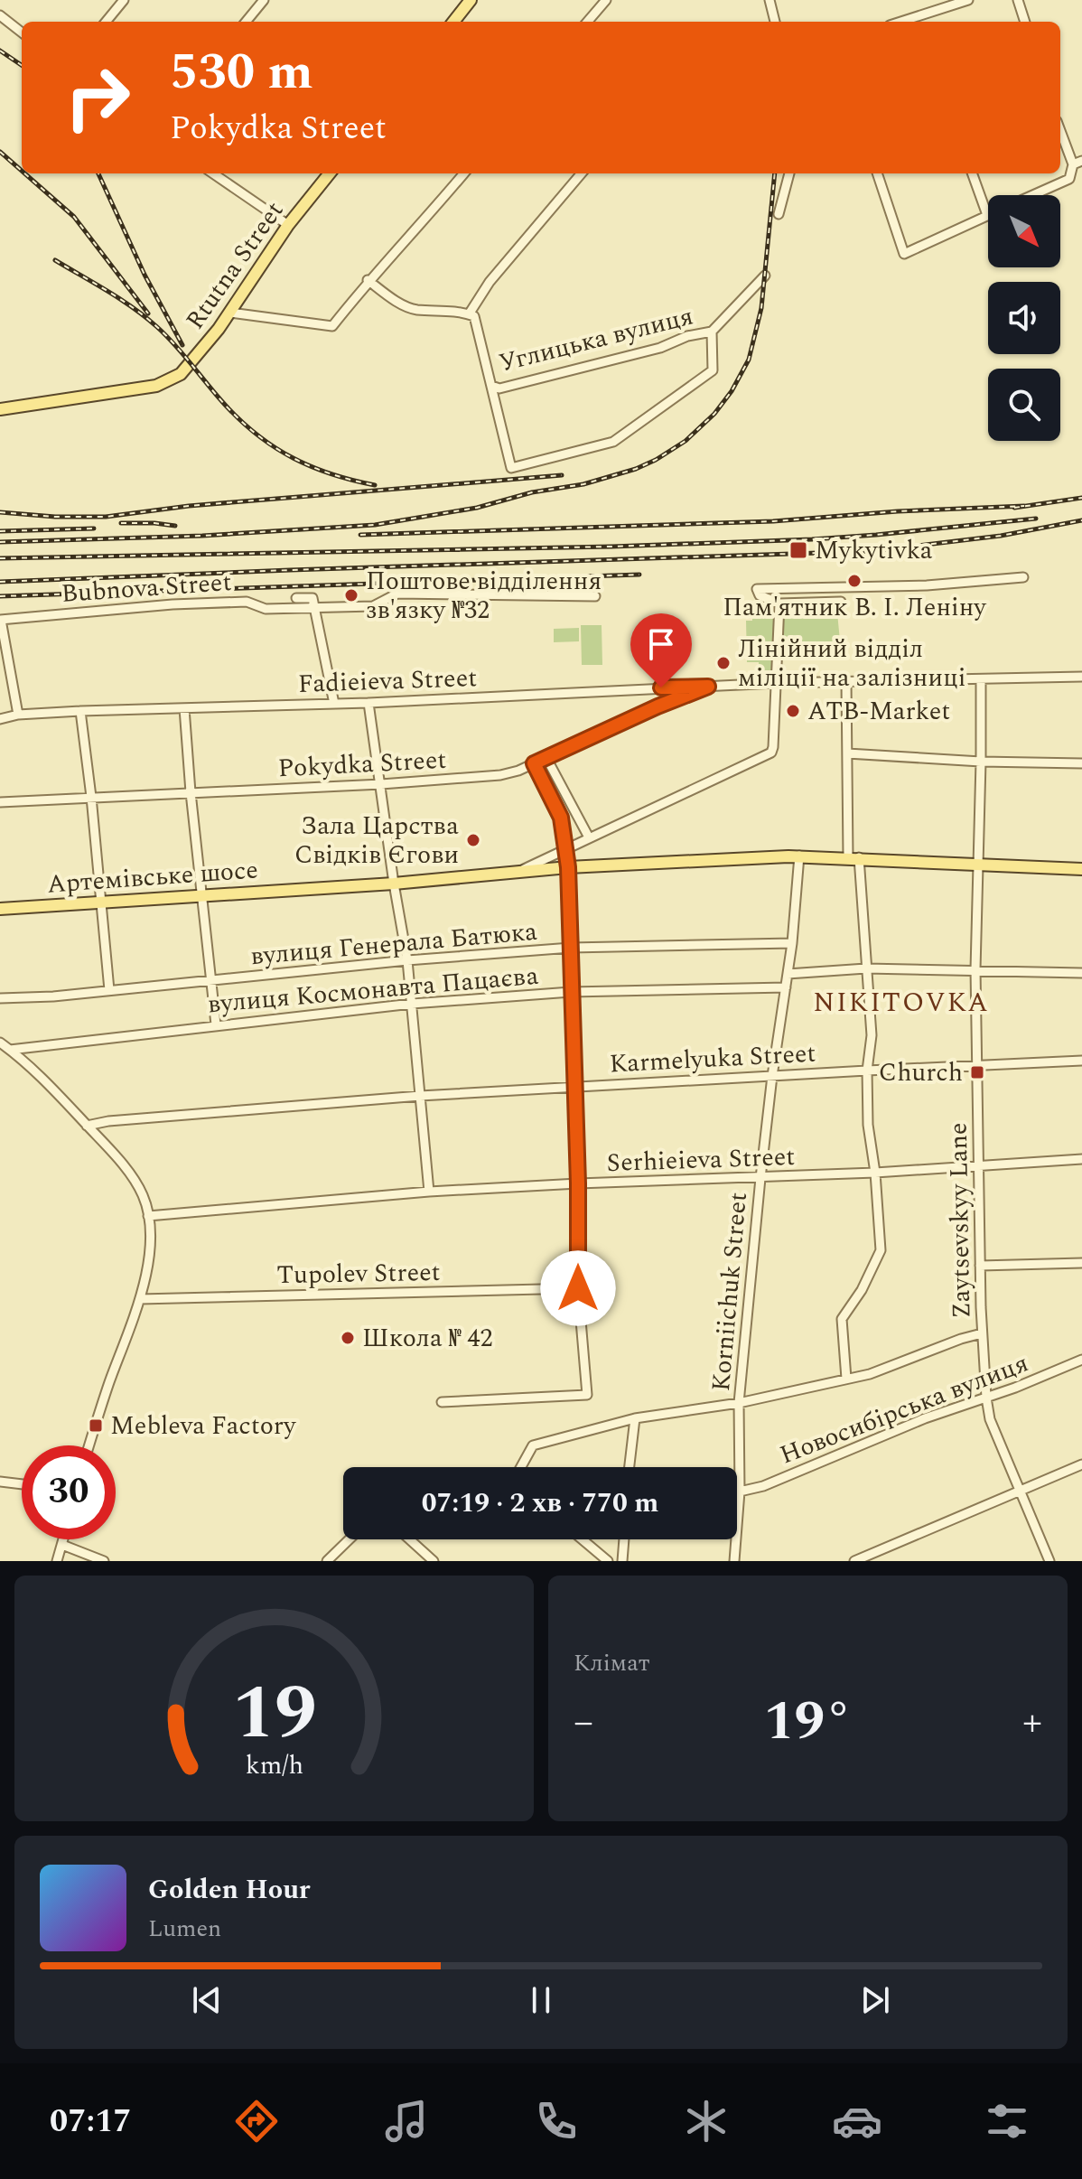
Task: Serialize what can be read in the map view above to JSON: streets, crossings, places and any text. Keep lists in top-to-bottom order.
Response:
{
  "streets": {
    "main road": ["Rtutna Street", "Артемівське шосе"],
    "street": [
      "Углицька вулиця",
      "Bubnova Street",
      "Fadieieva Street",
      "Pokydka Street",
      "вулиця Генерала Батюка",
      "вулиця Космонавта Пацаєва",
      "Karmelyuka Street",
      "Serhieieva Street",
      "Zaytsevskyy Lane",
      "Tupolev Street",
      "Korniichuk Street",
      "Новосибірська вулиця"
    ]
  },
  "crossings": [
    ["Fadieieva Street", "Pokydka Street"],
    ["Fadieieva Street", "Zaytsevskyy Lane"],
    ["Артемівське шосе", "Korniichuk Street"],
    ["вулиця Генерала Батюка", "Korniichuk Street"],
    ["вулиця Космонавта Пацаєва", "Korniichuk Street"],
    ["Karmelyuka Street", "Zaytsevskyy Lane"],
    ["Karmelyuka Street", "Korniichuk Street"],
    ["Serhieieva Street", "Zaytsevskyy Lane"],
    ["Serhieieva Street", "Korniichuk Street"],
    ["Zaytsevskyy Lane", "Новосибірська вулиця"],
    ["Korniichuk Street", "Новосибірська вулиця"]
  ],
  "districts": ["NIKITOVKA"],
  "places": {
    "transit": ["Mykytivka", "Church", "Mebleva Factory"],
    "other": [
      "Пам'ятник В. І. Леніну",
      "Поштове відділення зв'язку №32",
      "Лінійний відділ міліції на залізниці",
      "ATB-Market",
      "Зала Царства Свідків Єгови",
      "Школа № 42"
    ]
  },
  "north": "bottom right",
  "page": {
    "turn": ["530 m", "Pokydka Street"],
    "limit": "30",
    "trip": "07:19 · 2 хв · 770 m",
    "tile": "Клімат",
    "heat": ["−", "19°", "+"],
    "song": ["Golden Hour", "Lumen"],
    "tabs": "07:17",
    "gauge": ["19", "km/h"]
  }
}
